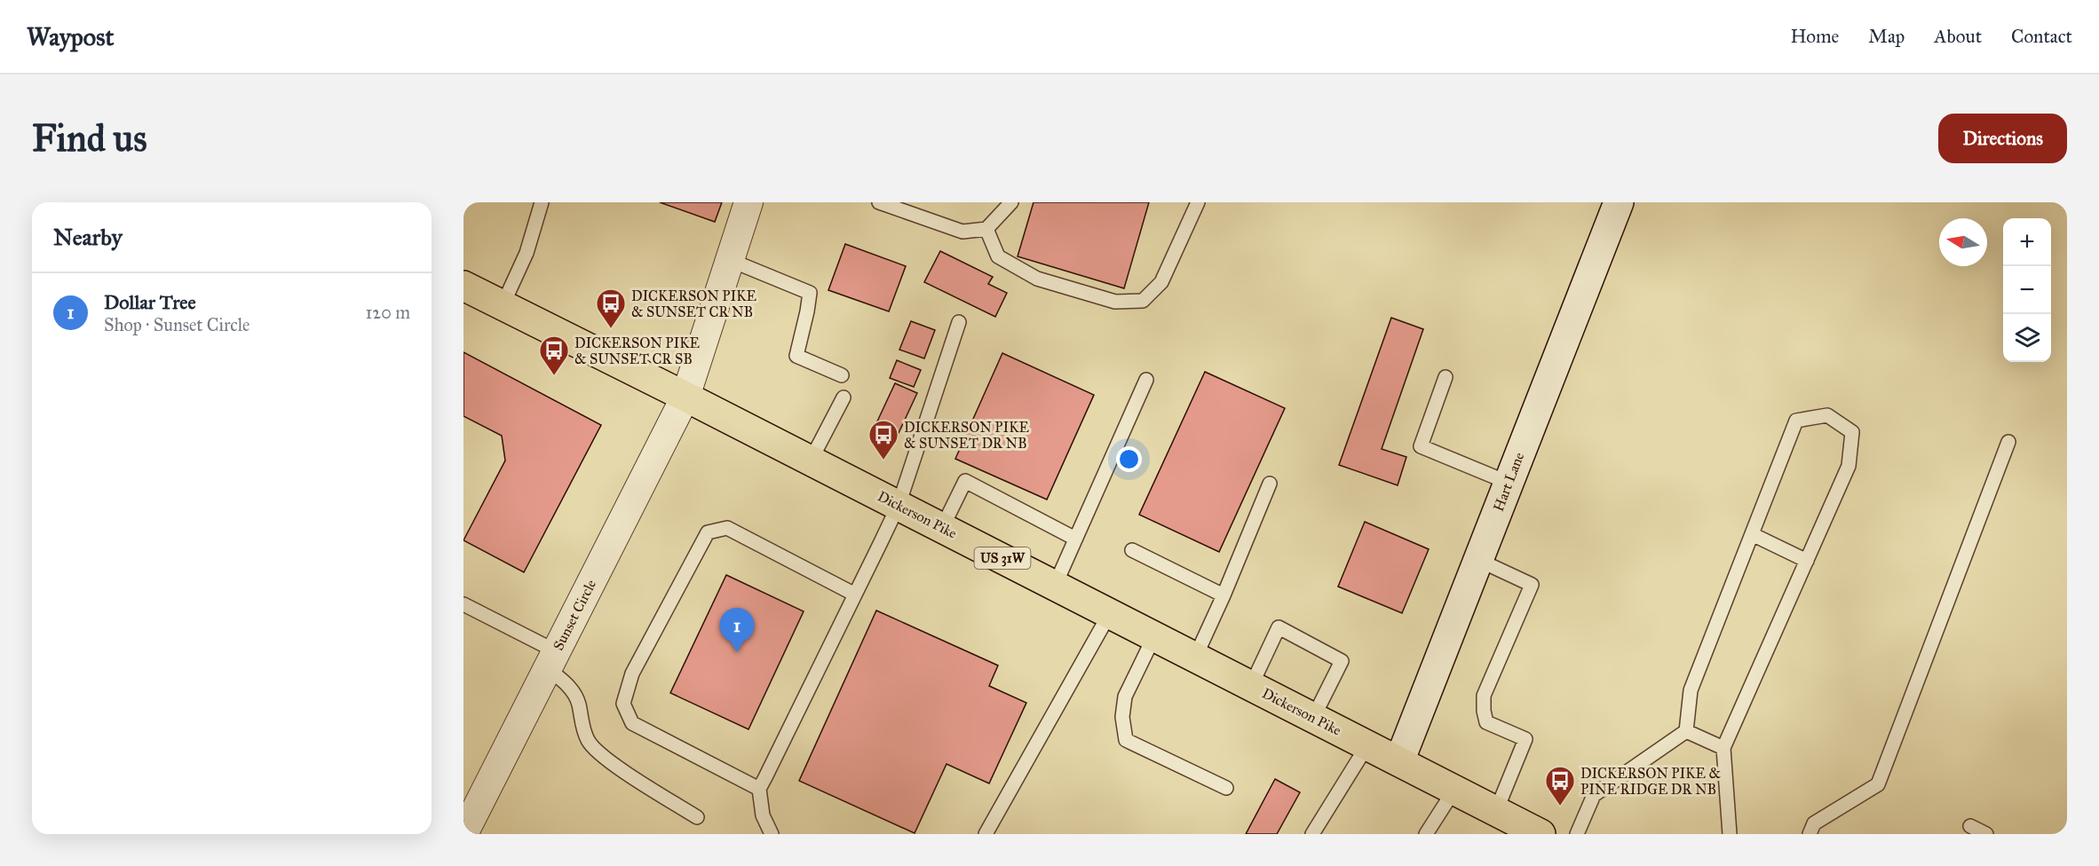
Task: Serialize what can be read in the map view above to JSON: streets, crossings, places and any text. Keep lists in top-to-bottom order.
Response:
{
  "streets": {
    "main road": ["Hart Lane", "Dickerson Pike", "US 31W"],
    "street": ["Sunset Circle"]
  },
  "crossings": [
    ["Hart Lane", "Dickerson Pike"],
    ["Dickerson Pike", "Sunset Circle"]
  ],
  "places": {
    "bus stop": [
      "DICKERSON PIKE & SUNSET CR NB",
      "DICKERSON PIKE & SUNSET CR SB",
      "DICKERSON PIKE & SUNSET DR NB",
      "DICKERSON PIKE & PINE RIDGE DR NB"
    ]
  },
  "north": "left",
  "page": {
    "header": "Waypost",
    "nav": [
      "Home",
      "Map",
      "About",
      "Contact"
    ],
    "buttons": "Directions",
    "title": "Find us",
    "heading": "Nearby",
    "map_buttons": ["+", "−"],
    "list": [
      {
        "mark": "1",
        "name": "Dollar Tree",
        "note": "Shop · Sunset Circle",
        "value": "120 m"
      }
    ],
    "pins": "1"
  }
}
